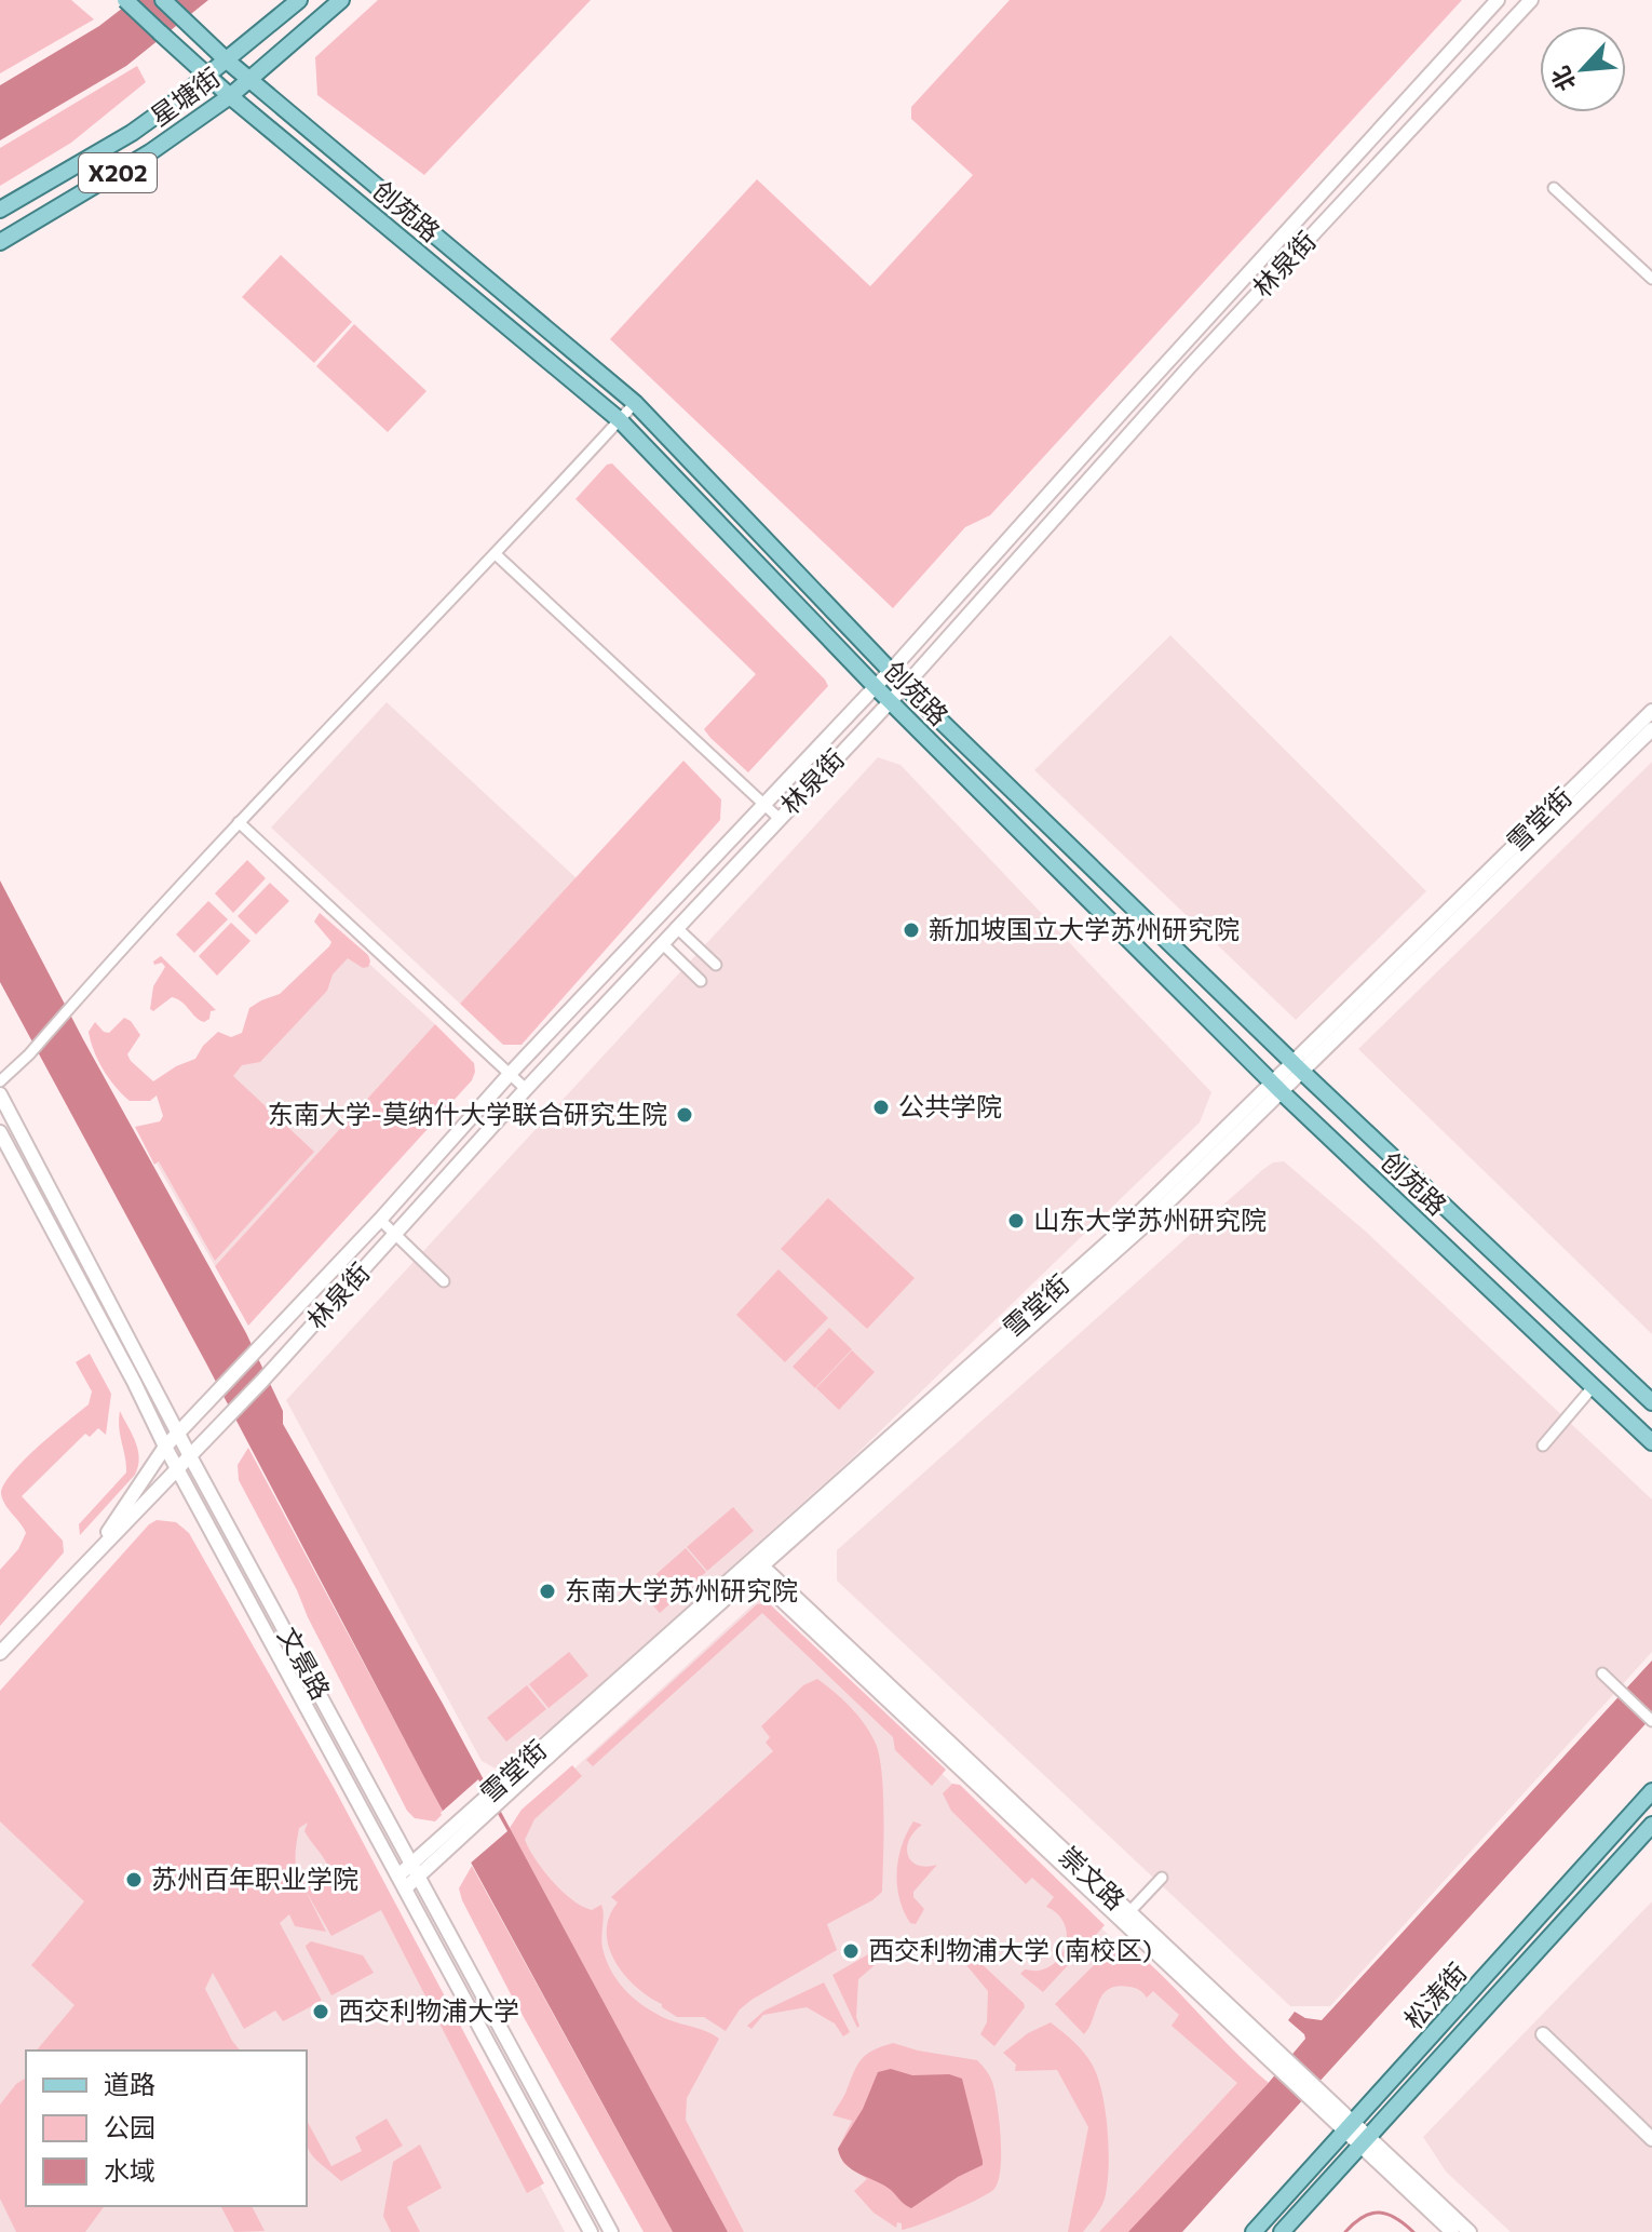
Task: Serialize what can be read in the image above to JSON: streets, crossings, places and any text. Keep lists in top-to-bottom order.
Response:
{
  "streets": {
    "main road": [
      "星塘街",
      "X202",
      "创苑路",
      "林泉街",
      "雪堂街",
      "文景路",
      "崇文路",
      "松涛街"
    ]
  },
  "crossings": [
    ["星塘街", "创苑路"],
    ["创苑路", "林泉街"],
    ["创苑路", "雪堂街"],
    ["林泉街", "文景路"],
    ["雪堂街", "文景路"],
    ["雪堂街", "崇文路"],
    ["崇文路", "松涛街"]
  ],
  "places": [
    "新加坡国立大学苏州研究院",
    "公共学院",
    "东南大学-莫纳什大学联合研究生院",
    "山东大学苏州研究院",
    "东南大学苏州研究院",
    "苏州百年职业学院",
    "西交利物浦大学 (南校区)",
    "西交利物浦大学"
  ],
  "legend": ["道路", "公园", "水域"],
  "north": "bottom left"
}
